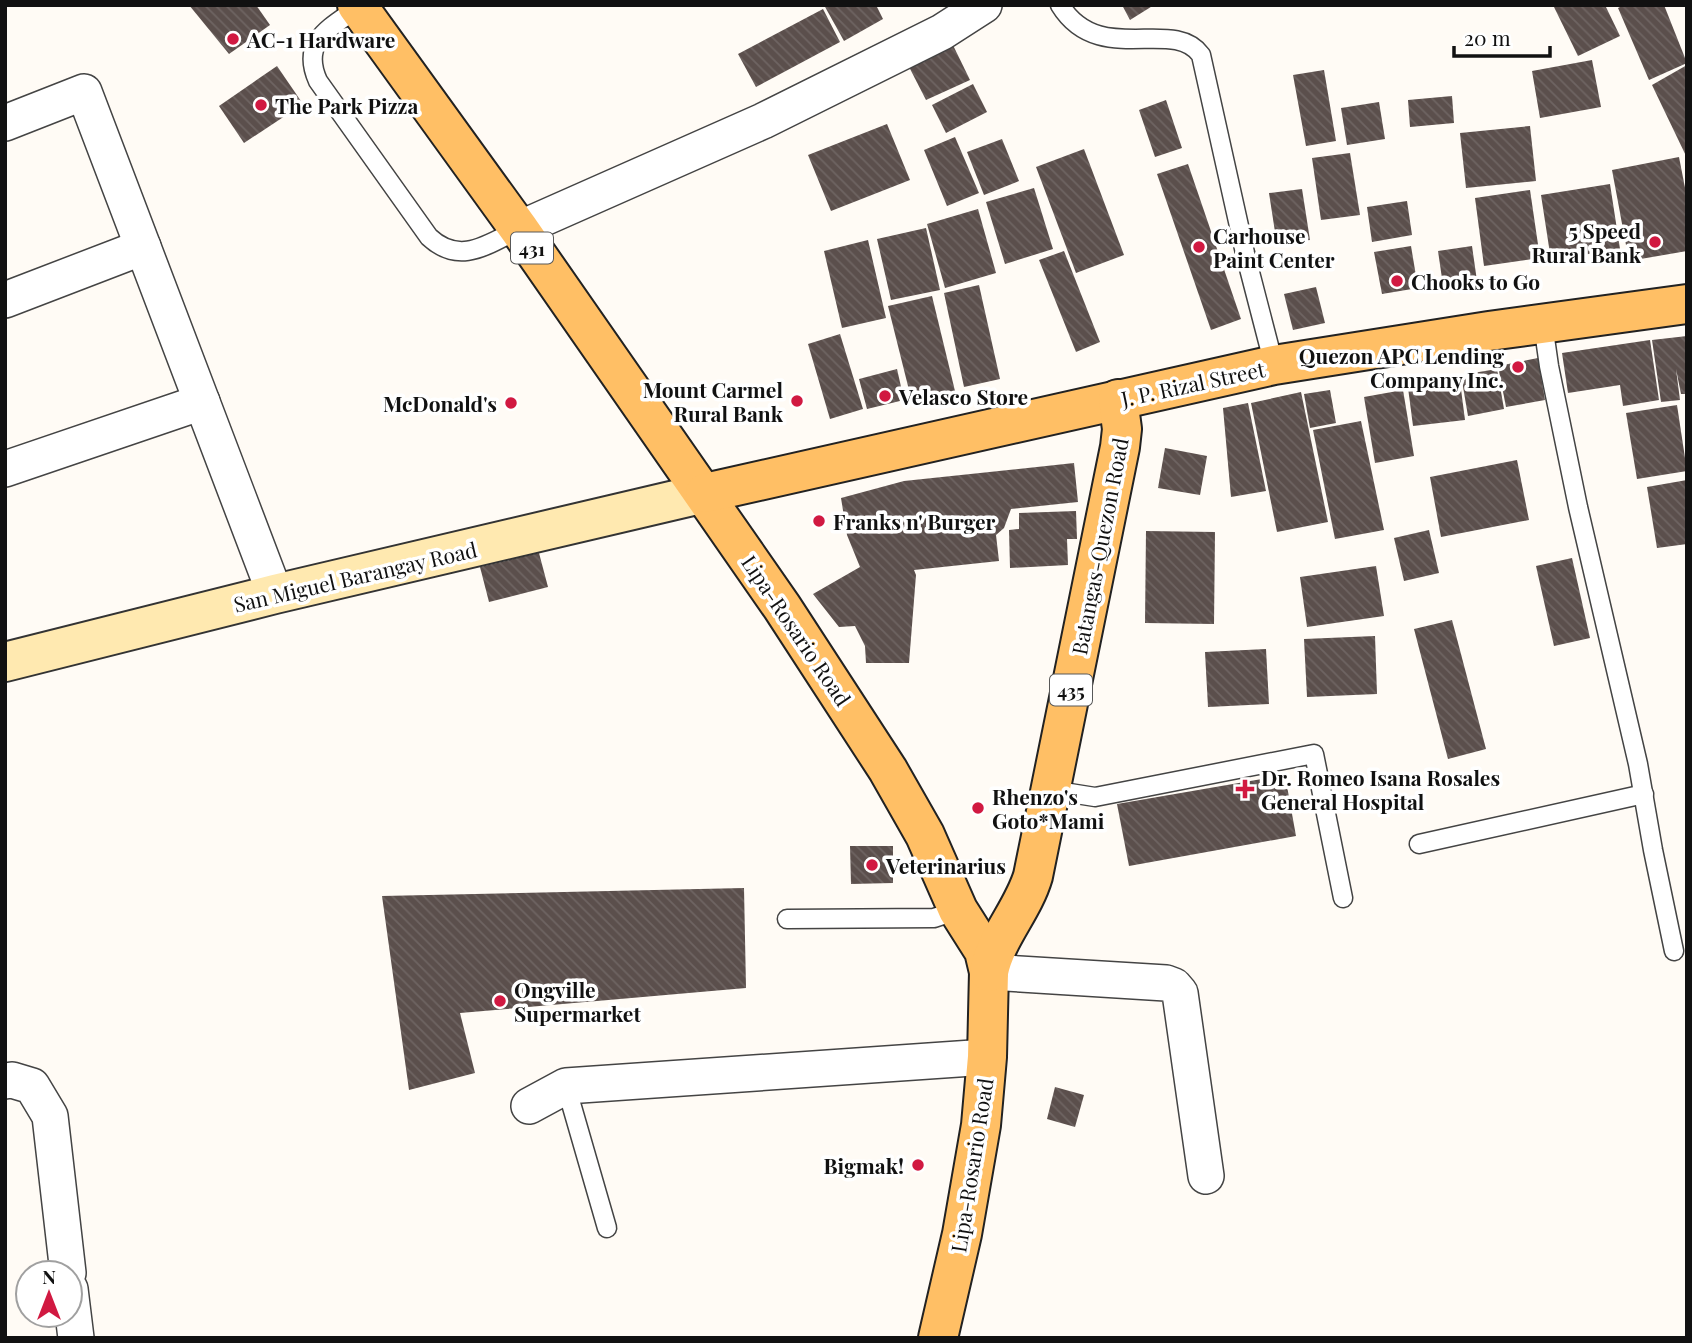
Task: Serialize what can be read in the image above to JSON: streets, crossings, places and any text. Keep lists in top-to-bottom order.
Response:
{
  "streets": {
    "main road": [
      "431",
      "J. P. Rizal Street",
      "Batangas-Quezon Road",
      "Lipa-Rosario Road",
      "435"
    ],
    "street": ["San Miguel Barangay Road"]
  },
  "crossings": [
    ["J. P. Rizal Street", "Batangas-Quezon Road"],
    ["J. P. Rizal Street", "San Miguel Barangay Road"],
    ["J. P. Rizal Street", "Lipa-Rosario Road"],
    ["Batangas-Quezon Road", "Lipa-Rosario Road"],
    ["San Miguel Barangay Road", "Lipa-Rosario Road"]
  ],
  "places": {
    "other": [
      "AC-1 Hardware",
      "The Park Pizza",
      "5 Speed Rural Bank",
      "Carhouse Paint Center",
      "Chooks to Go",
      "Quezon APC Lending Company Inc.",
      "Velasco Store",
      "Mount Carmel Rural Bank",
      "McDonald's",
      "Franks n' Burger",
      "Rhenzo's Goto*Mami",
      "Veterinarius",
      "Ongville Supermarket",
      "Bigmak!"
    ],
    "health": ["Dr. Romeo Isana Rosales General Hospital"]
  },
  "scale_bar": "20 m",
  "north": "top"
}
